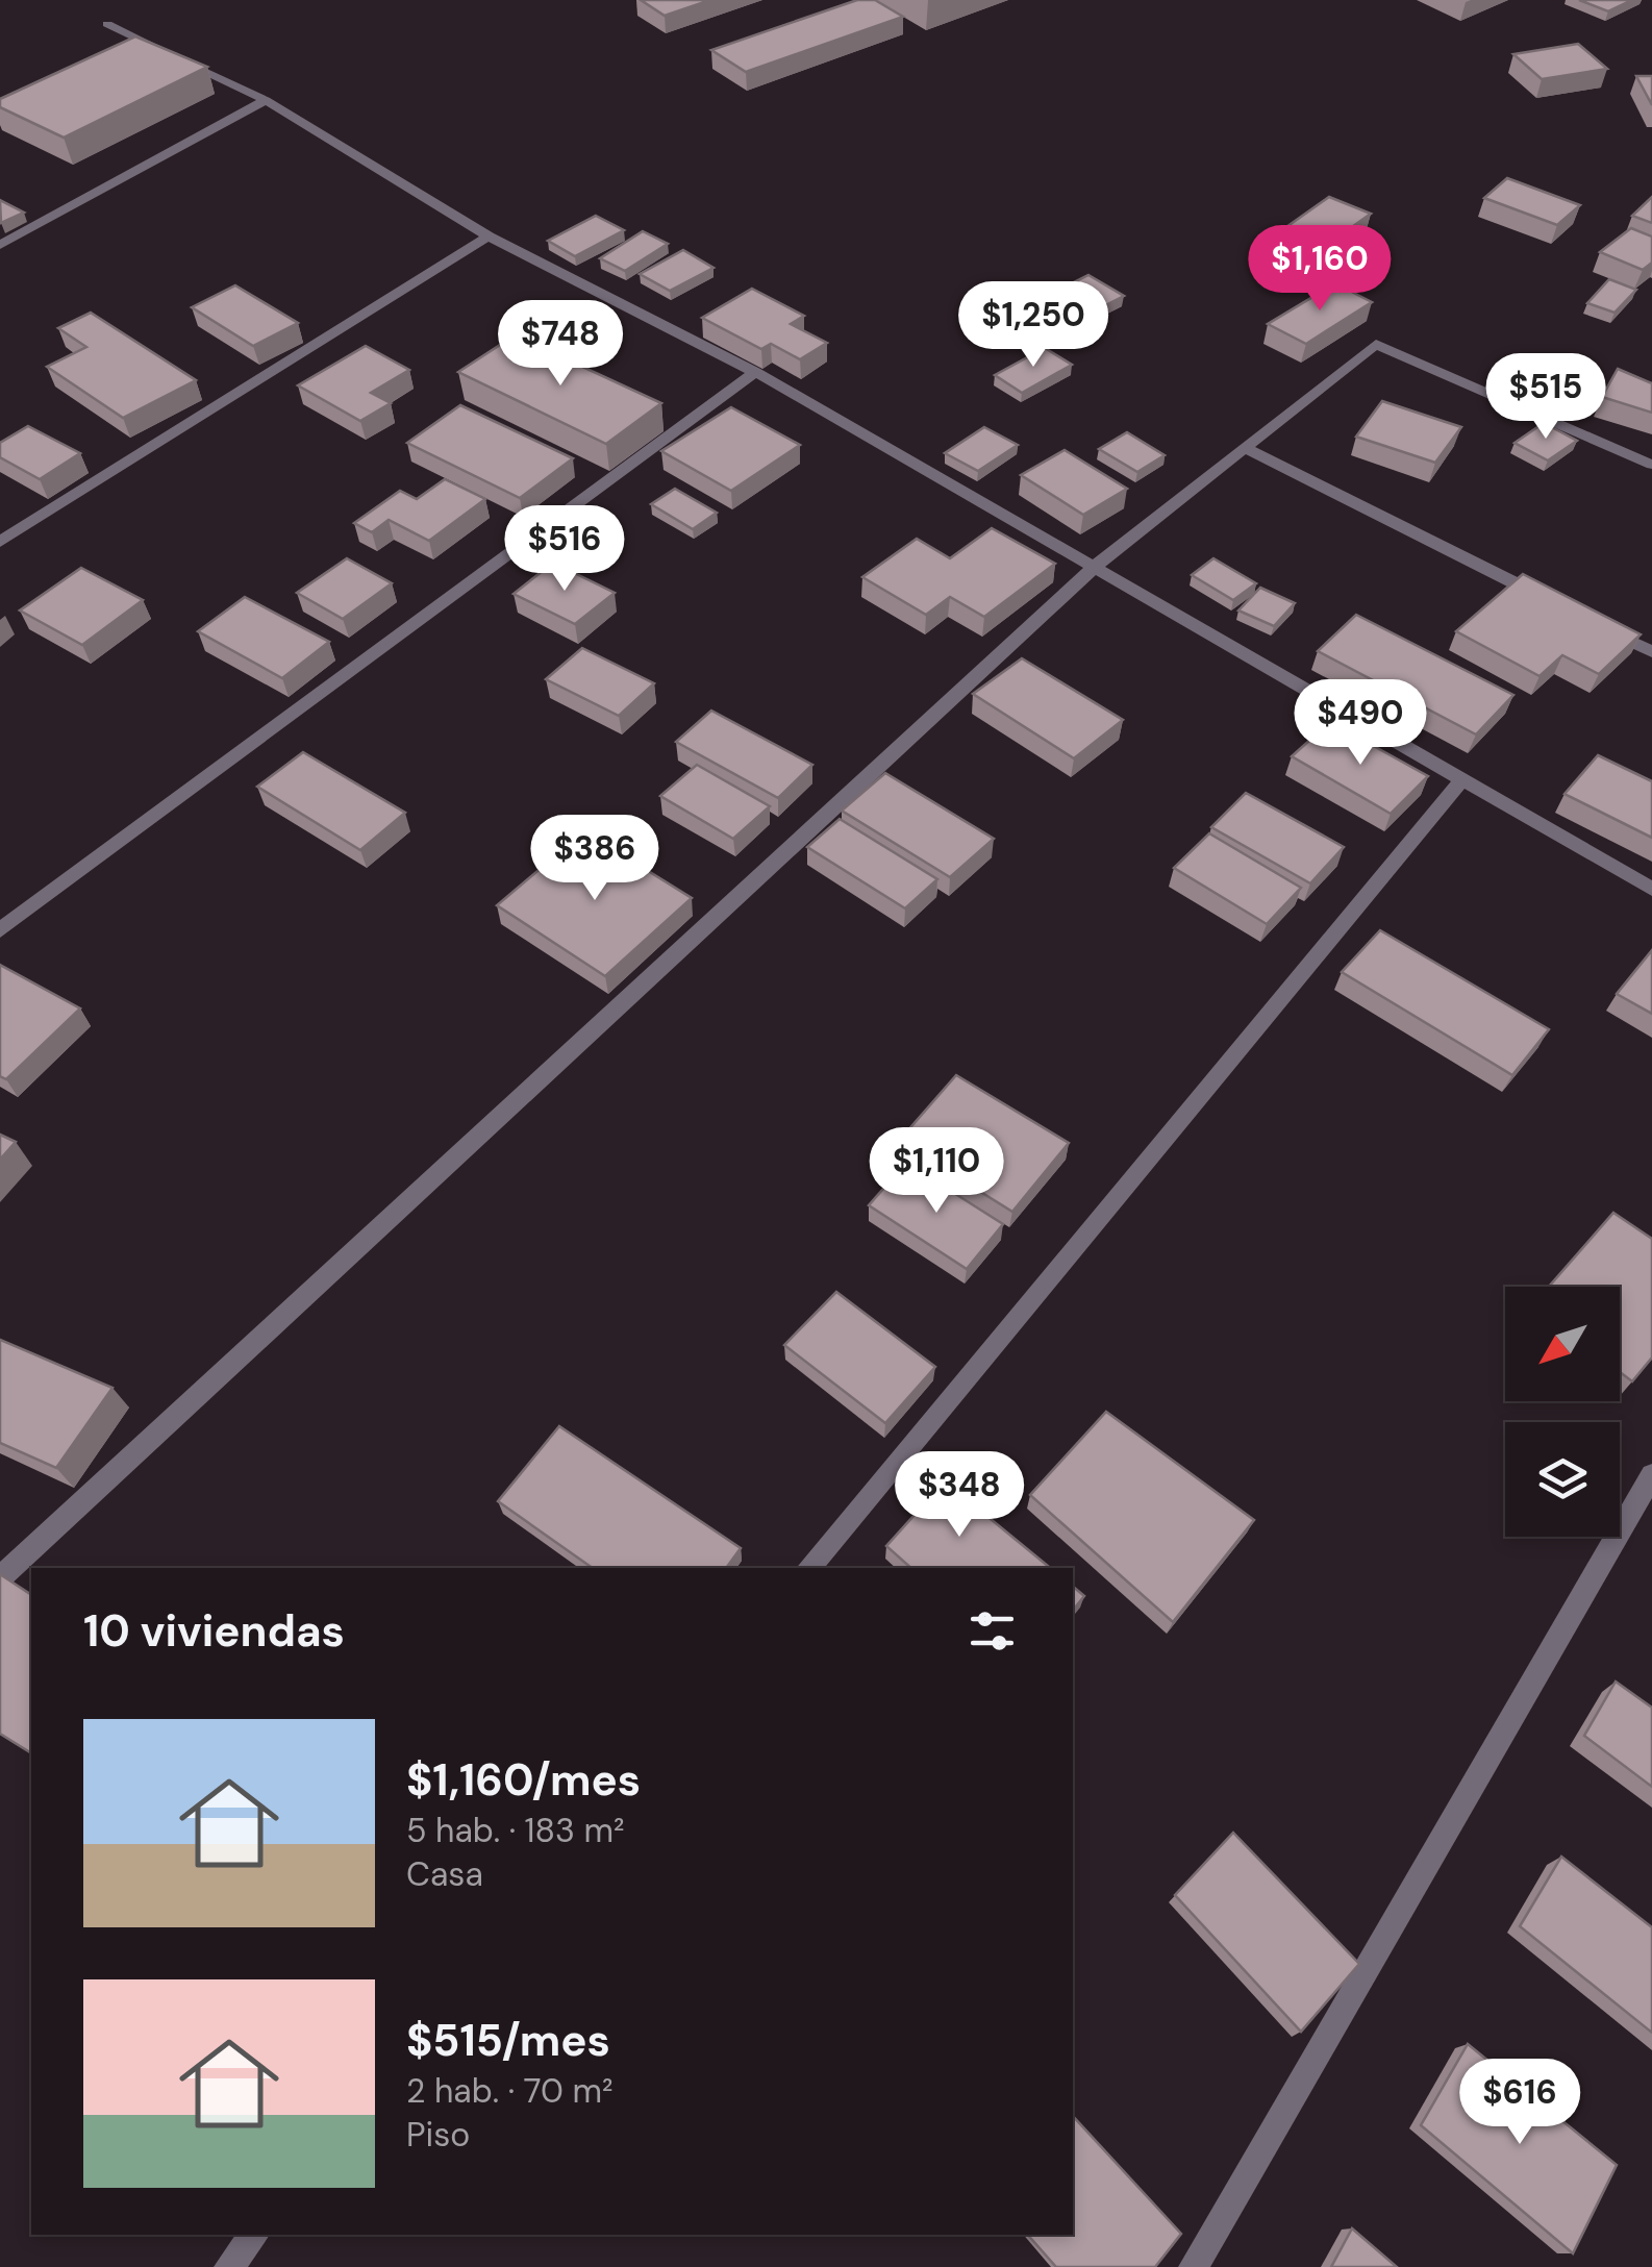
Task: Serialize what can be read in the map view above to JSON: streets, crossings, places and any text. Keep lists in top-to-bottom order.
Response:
{
  "north": "bottom left",
  "page": {
    "price": [
      "$1,160",
      "$1,250",
      "$748",
      "$515",
      "$516",
      "$490",
      "$386",
      "$1,110",
      "$348",
      "$616"
    ],
    "heading": "10 viviendas",
    "list": [
      {
        "name": "$1,160/mes",
        "note": "5 hab. · 183 m² · Casa"
      },
      {
        "name": "$515/mes",
        "note": "2 hab. · 70 m² · Piso"
      }
    ]
  }
}
